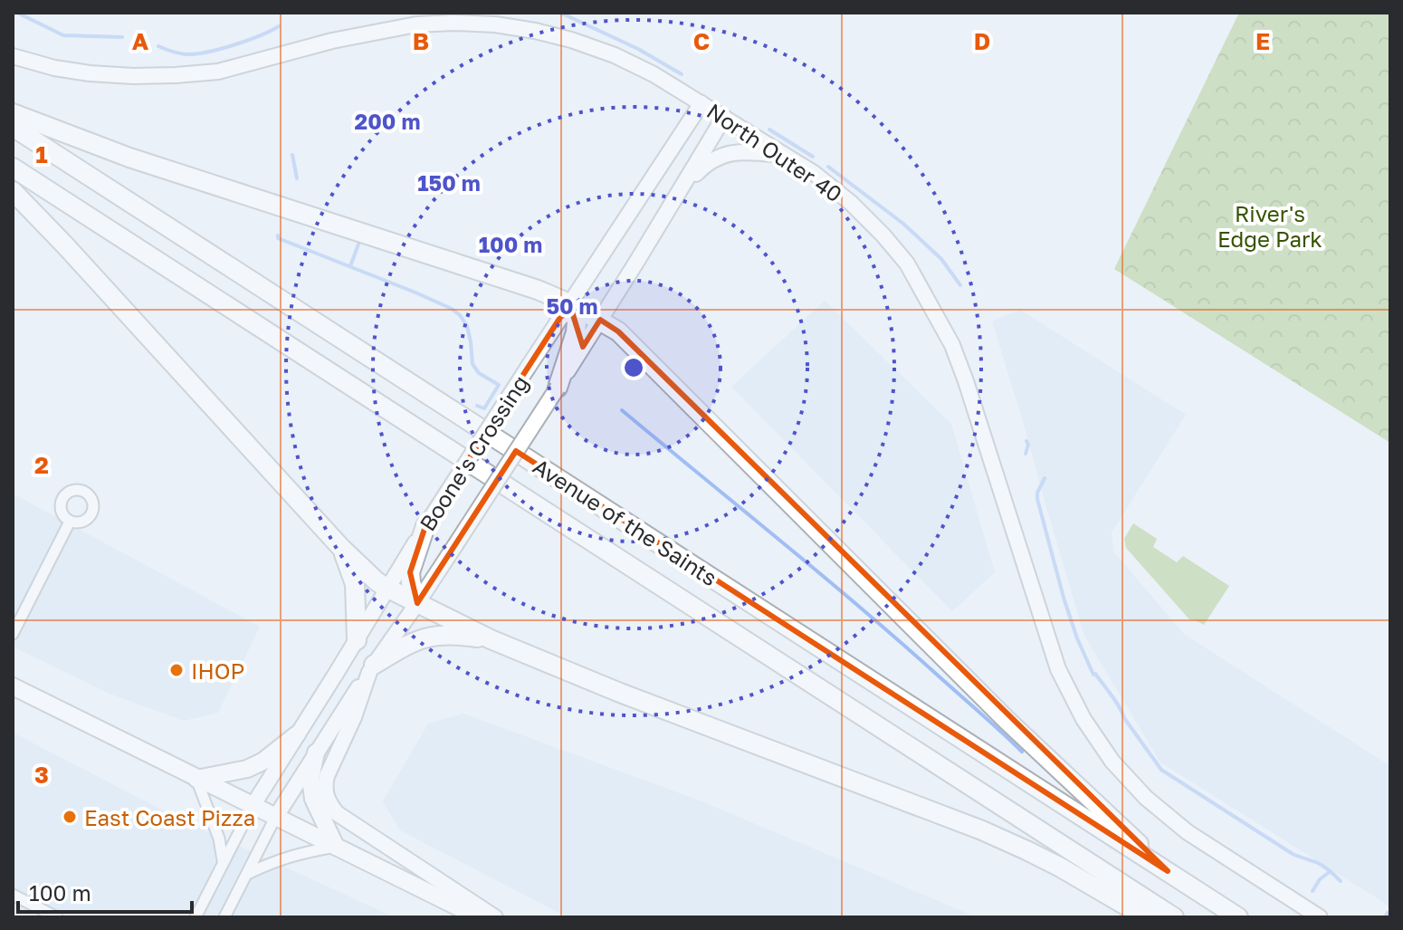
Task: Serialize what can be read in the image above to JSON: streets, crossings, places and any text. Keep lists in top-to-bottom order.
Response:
{
  "streets": {
    "highway": ["Avenue of the Saints"],
    "street": ["North Outer 40", "Boone's Crossing"]
  },
  "crossings": [
    ["North Outer 40", "Boone's Crossing"]
  ],
  "parks": ["River's Edge Park"],
  "places": ["IHOP", "East Coast Pizza"],
  "scale_bar": "100 m",
  "grid": {
    "columns": [
      "A",
      "B",
      "C",
      "D",
      "E"
    ],
    "rows": ["1", "2", "3"]
  },
  "rings": [
    "200 m",
    "150 m",
    "100 m",
    "50 m"
  ]
}
